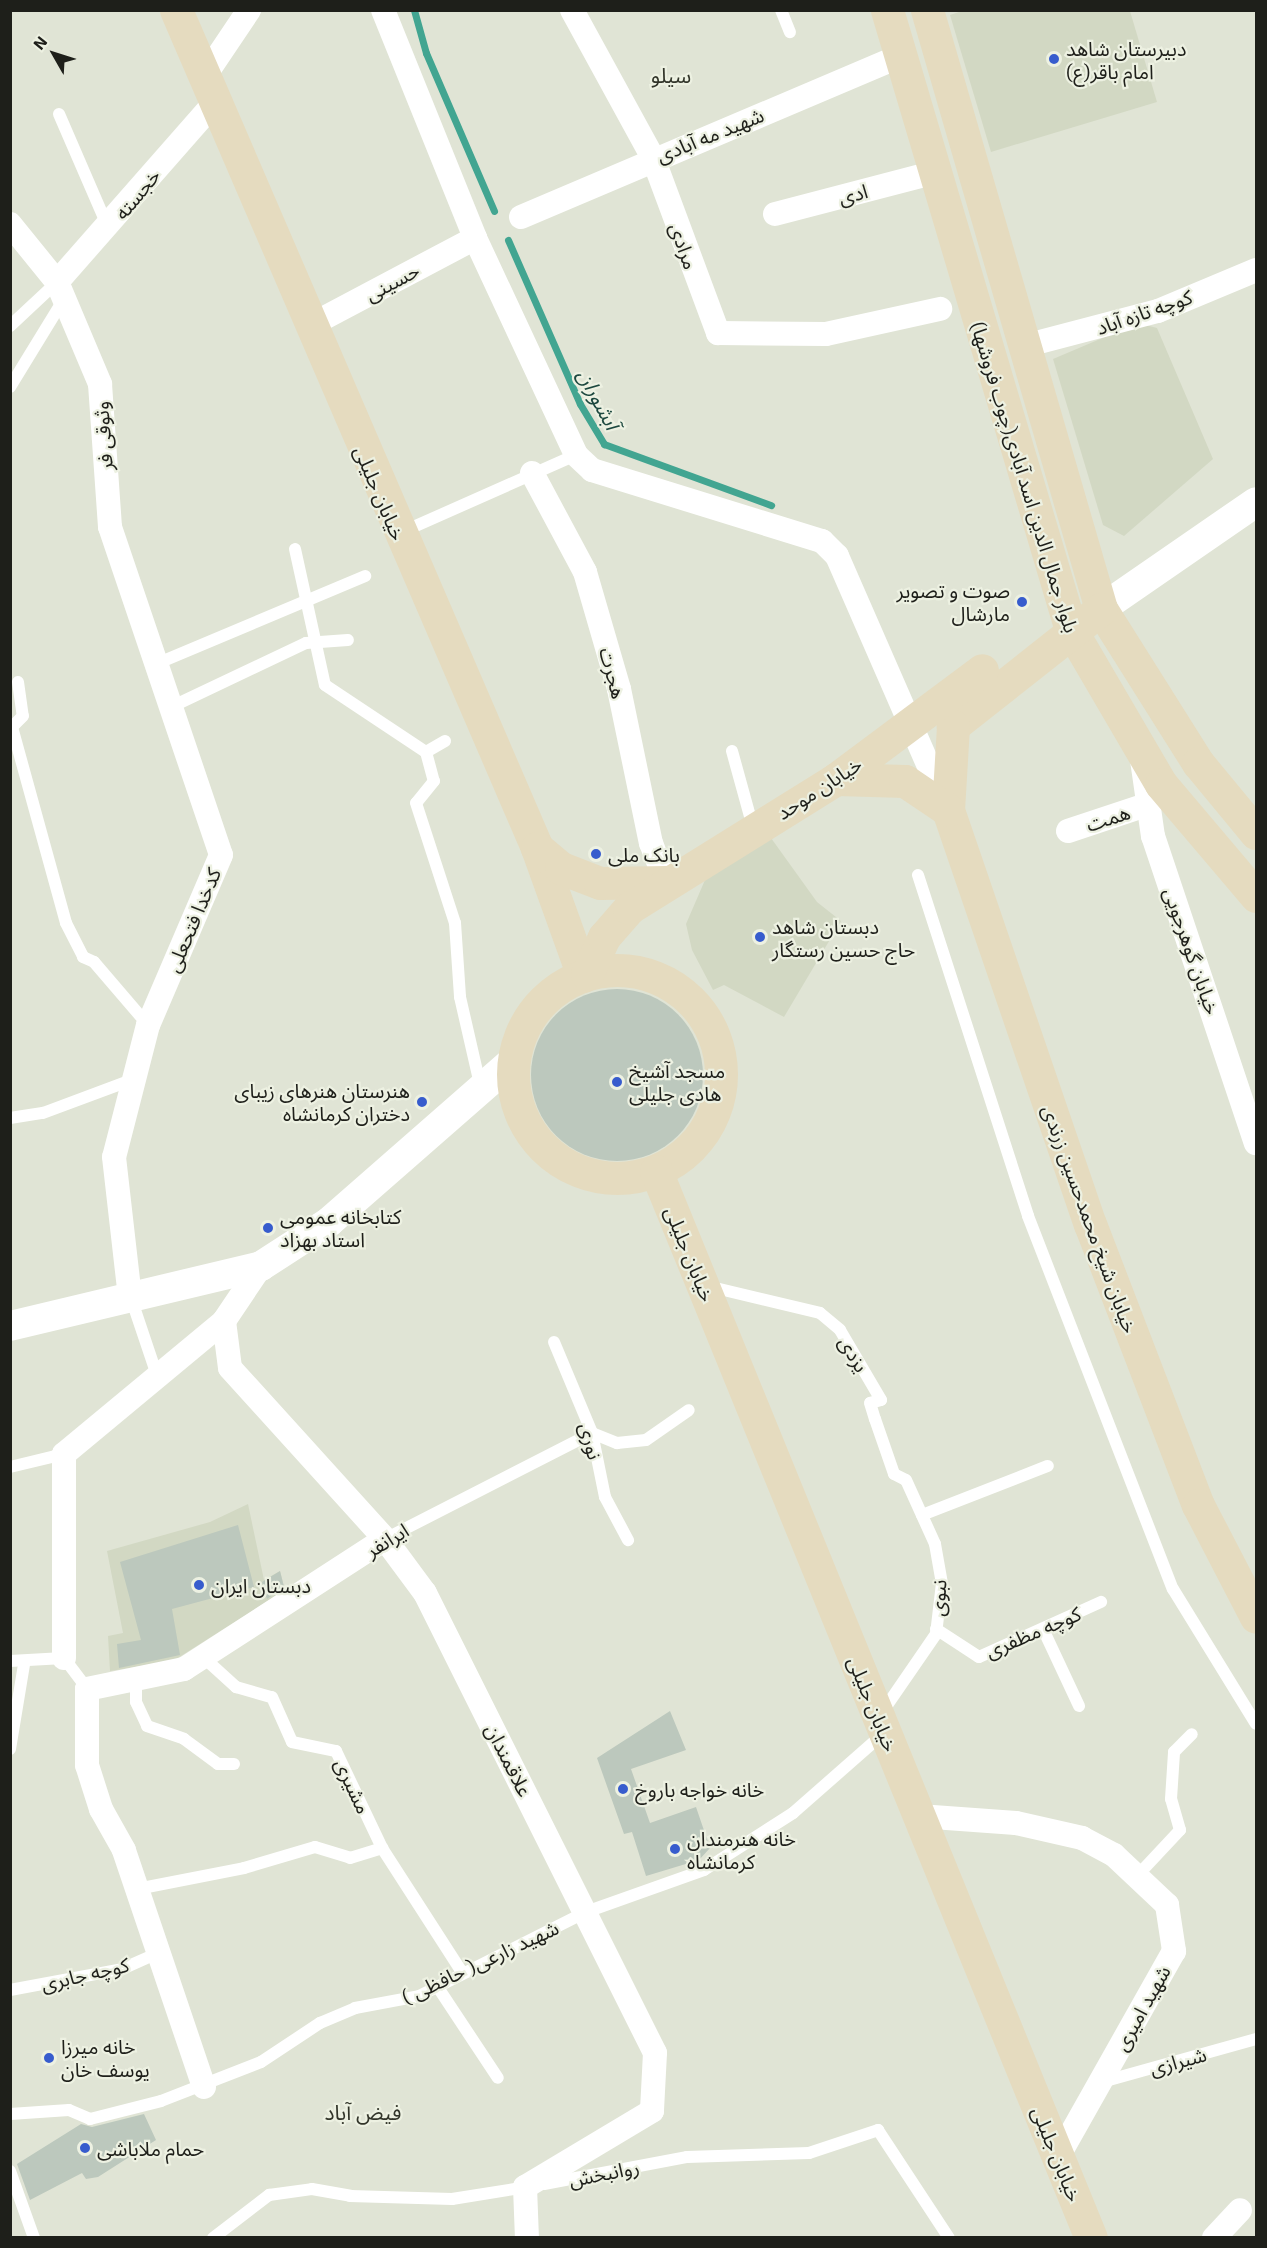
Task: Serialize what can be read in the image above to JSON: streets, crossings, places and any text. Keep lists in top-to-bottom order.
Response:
{
  "streets": {
    "main road": [
      "بلوار جمال الدین اسد آبادی(چوب فروشها)",
      "خیابان جلیلی",
      "خیابان موحد",
      "خیابان شیخ محمدحسین زرندی"
    ],
    "street": [
      "شهید مه آبادی",
      "خجسته",
      "ادی",
      "مرادی",
      "حسینی",
      "کوچه تازه آباد",
      "وثوقی فر",
      "هجرت",
      "همت",
      "کدخدا فتحعلی",
      "خیابان گوهرجویی",
      "ایرانفر",
      "علاقمندان",
      "شهید امیری"
    ],
    "lane": [
      "یزدی",
      "نوری",
      "نبوی",
      "کوچه مظفری",
      "مشیری",
      "شهید زارعی( حافظی )",
      "کوچه جابری",
      "شیرازی",
      "روانبخش"
    ]
  },
  "crossings": [
    ["شهید مه آبادی", "مرادی"],
    ["شهید مه آبادی", "بلوار جمال الدین اسد آبادی(چوب فروشها)"],
    ["خجسته", "وثوقی فر"],
    ["خجسته", "خیابان جلیلی"],
    ["ادی", "بلوار جمال الدین اسد آبادی(چوب فروشها)"],
    ["حسینی", "خیابان جلیلی"],
    ["کوچه تازه آباد", "بلوار جمال الدین اسد آبادی(چوب فروشها)"],
    ["وثوقی فر", "کدخدا فتحعلی"],
    ["بلوار جمال الدین اسد آبادی(چوب فروشها)", "خیابان موحد"],
    ["بلوار جمال الدین اسد آبادی(چوب فروشها)", "خیابان گوهرجویی"],
    ["خیابان جلیلی", "خیابان موحد"],
    ["خیابان جلیلی", "یزدی"],
    ["خیابان جلیلی", "نبوی"],
    ["خیابان جلیلی", "شهید زارعی( حافظی )"],
    ["خیابان جلیلی", "شهید امیری"],
    ["هجرت", "خیابان موحد"],
    ["همت", "خیابان گوهرجویی"],
    ["یزدی", "نبوی"],
    ["نوری", "ایرانفر"],
    ["ایرانفر", "علاقمندان"],
    ["ایرانفر", "مشیری"],
    ["نبوی", "کوچه مظفری"],
    ["نبوی", "شهید زارعی( حافظی )"],
    ["علاقمندان", "شهید زارعی( حافظی )"],
    ["علاقمندان", "روانبخش"],
    ["مشیری", "شهید زارعی( حافظی )"],
    ["شهید امیری", "شیرازی"]
  ],
  "districts": ["سیلو", "فیض آباد"],
  "water": ["آبشوران"],
  "places": [
    "دبیرستان شاهد امام باقر(ع)",
    "صوت و تصویر مارشال",
    "بانک ملی",
    "دبستان شاهد حاج حسین رستگار",
    "مسجد آشیخ هادی جلیلی",
    "هنرستان هنرهای زیبای دختران کرمانشاه",
    "کتابخانه عمومی استاد بهزاد",
    "دبستان ایران",
    "خانه خواجه باروخ",
    "خانه هنرمندان کرمانشاه",
    "خانه میرزا یوسف خان",
    "حمام ملاباشی"
  ],
  "north": "top left"
}
